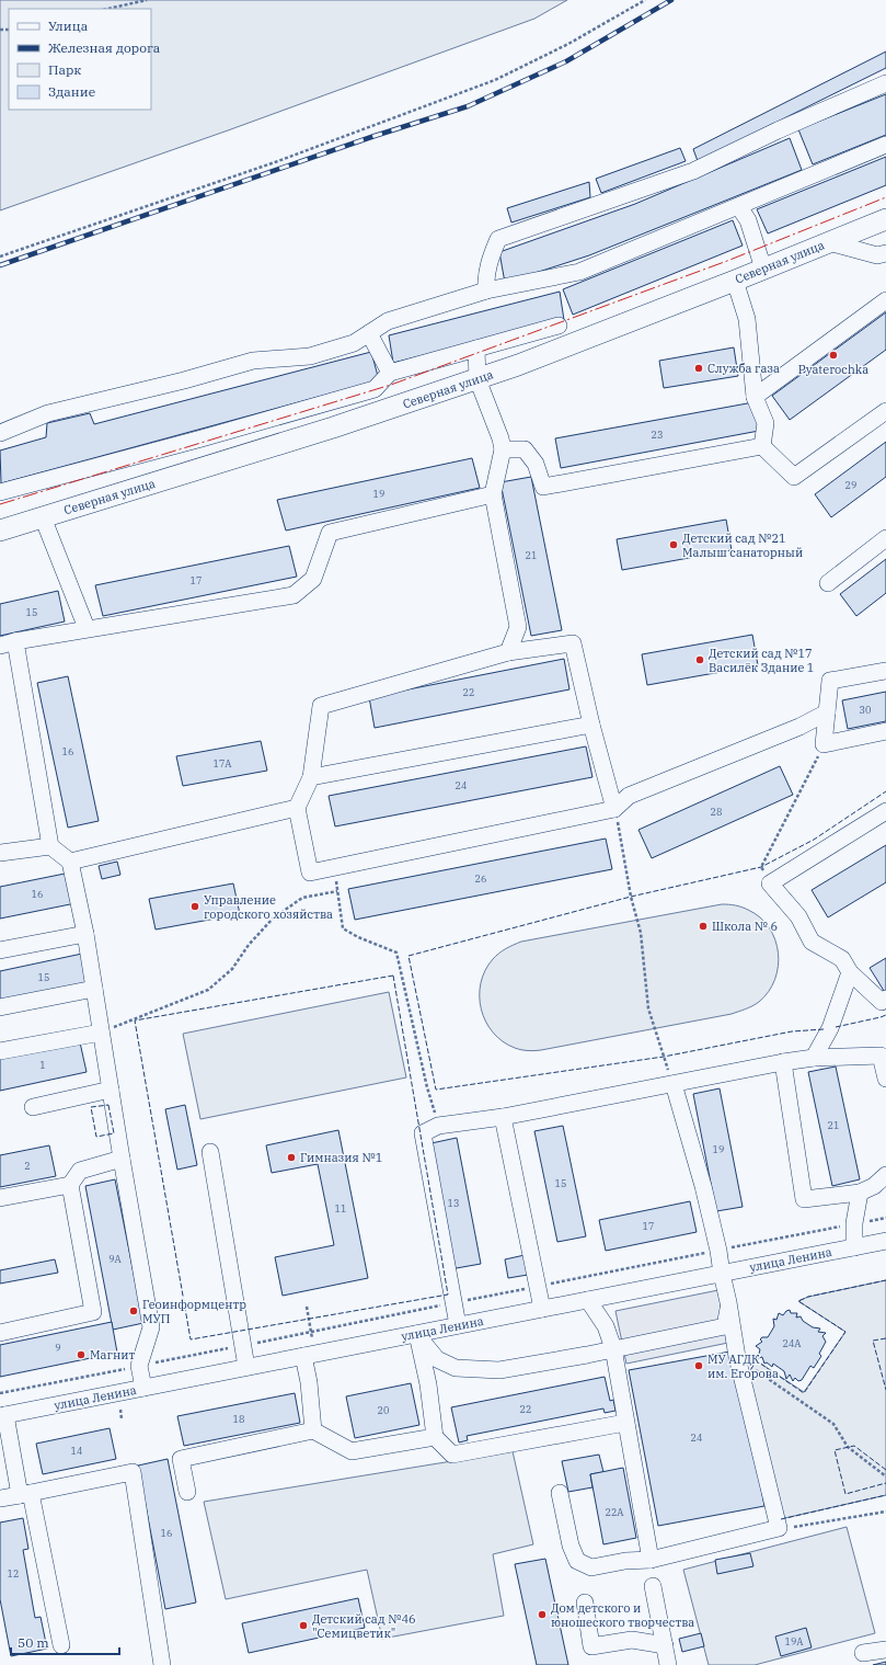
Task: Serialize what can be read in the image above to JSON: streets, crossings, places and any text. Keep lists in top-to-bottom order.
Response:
{
  "streets": {
    "main road": ["Северная улица"],
    "street": ["улица Ленина"]
  },
  "places": [
    "Pyaterochka",
    "Служба газа",
    "Детский сад №21 Малыш санаторный",
    "Детский сад №17 Василёк Здание 1",
    "Управление городского хозяйства",
    "Школа № 6",
    "Гимназия №1",
    "Геоинформцентр МУП",
    "Магнит",
    "МУ АГДК им. Егорова",
    "Дом детского и юношеского творчества",
    "Детский сад №46 \"Семицветик\""
  ],
  "house_numbers": [
    "23",
    "29",
    "19",
    "21",
    "17",
    "15",
    "22",
    "30",
    "16",
    "17А",
    "24",
    "28",
    "26",
    "16",
    "15",
    "1",
    "21",
    "19",
    "2",
    "15",
    "13",
    "11",
    "17",
    "9А",
    "24А",
    "9",
    "22",
    "20",
    "18",
    "24",
    "14",
    "22А",
    "16",
    "12",
    "19А"
  ],
  "legend": [
    "Улица",
    "Железная дорога",
    "Парк",
    "Здание"
  ],
  "scale_bar": "50 m"
}
